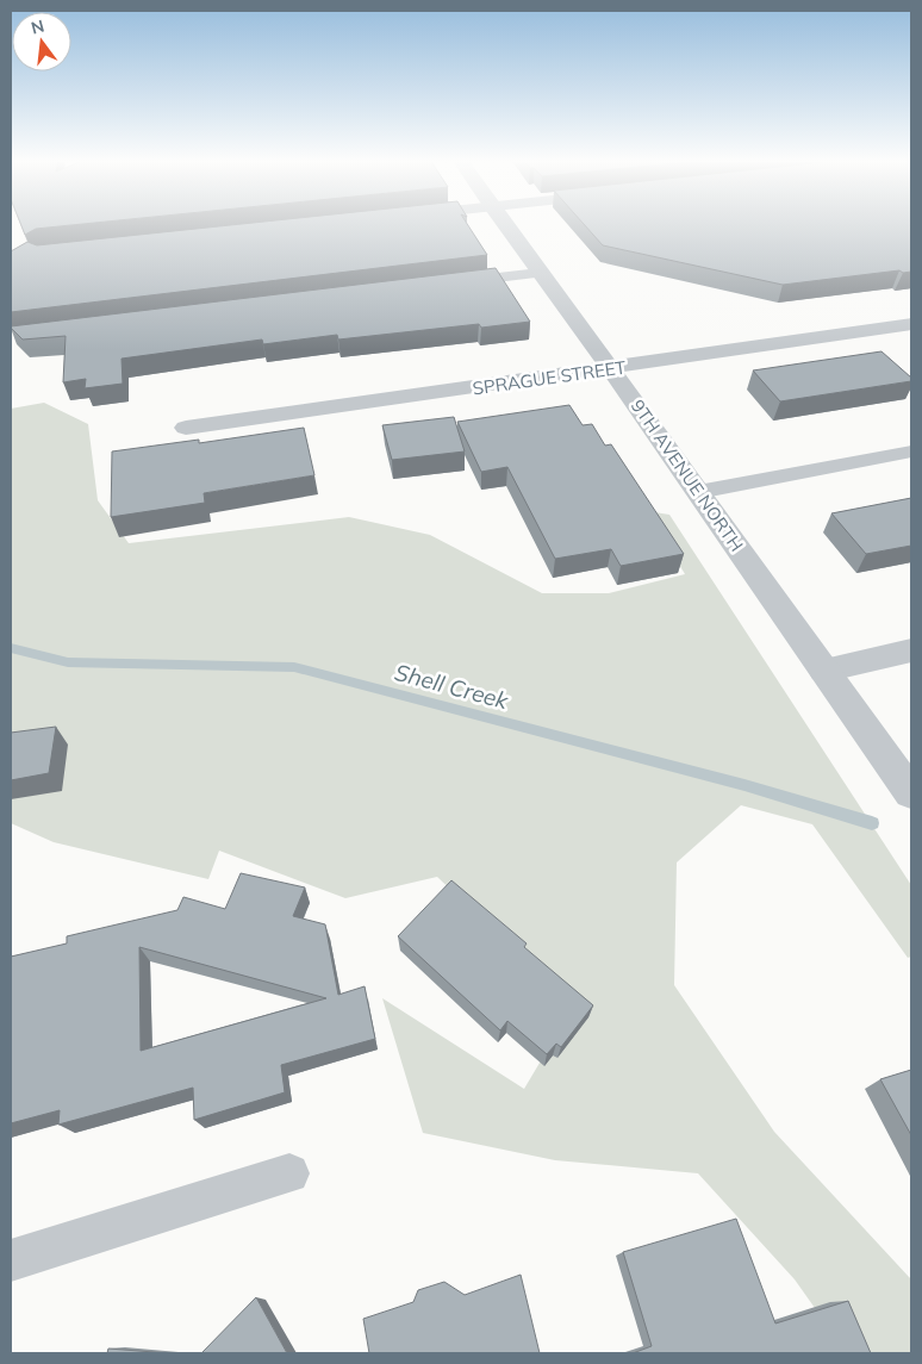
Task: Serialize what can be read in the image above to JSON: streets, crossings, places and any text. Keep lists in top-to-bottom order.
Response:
{
  "streets": {
    "street": ["SPRAGUE STREET", "9TH AVENUE NORTH"]
  },
  "crossings": [
    ["SPRAGUE STREET", "9TH AVENUE NORTH"]
  ],
  "water": ["Shell Creek"],
  "north": "top"
}
